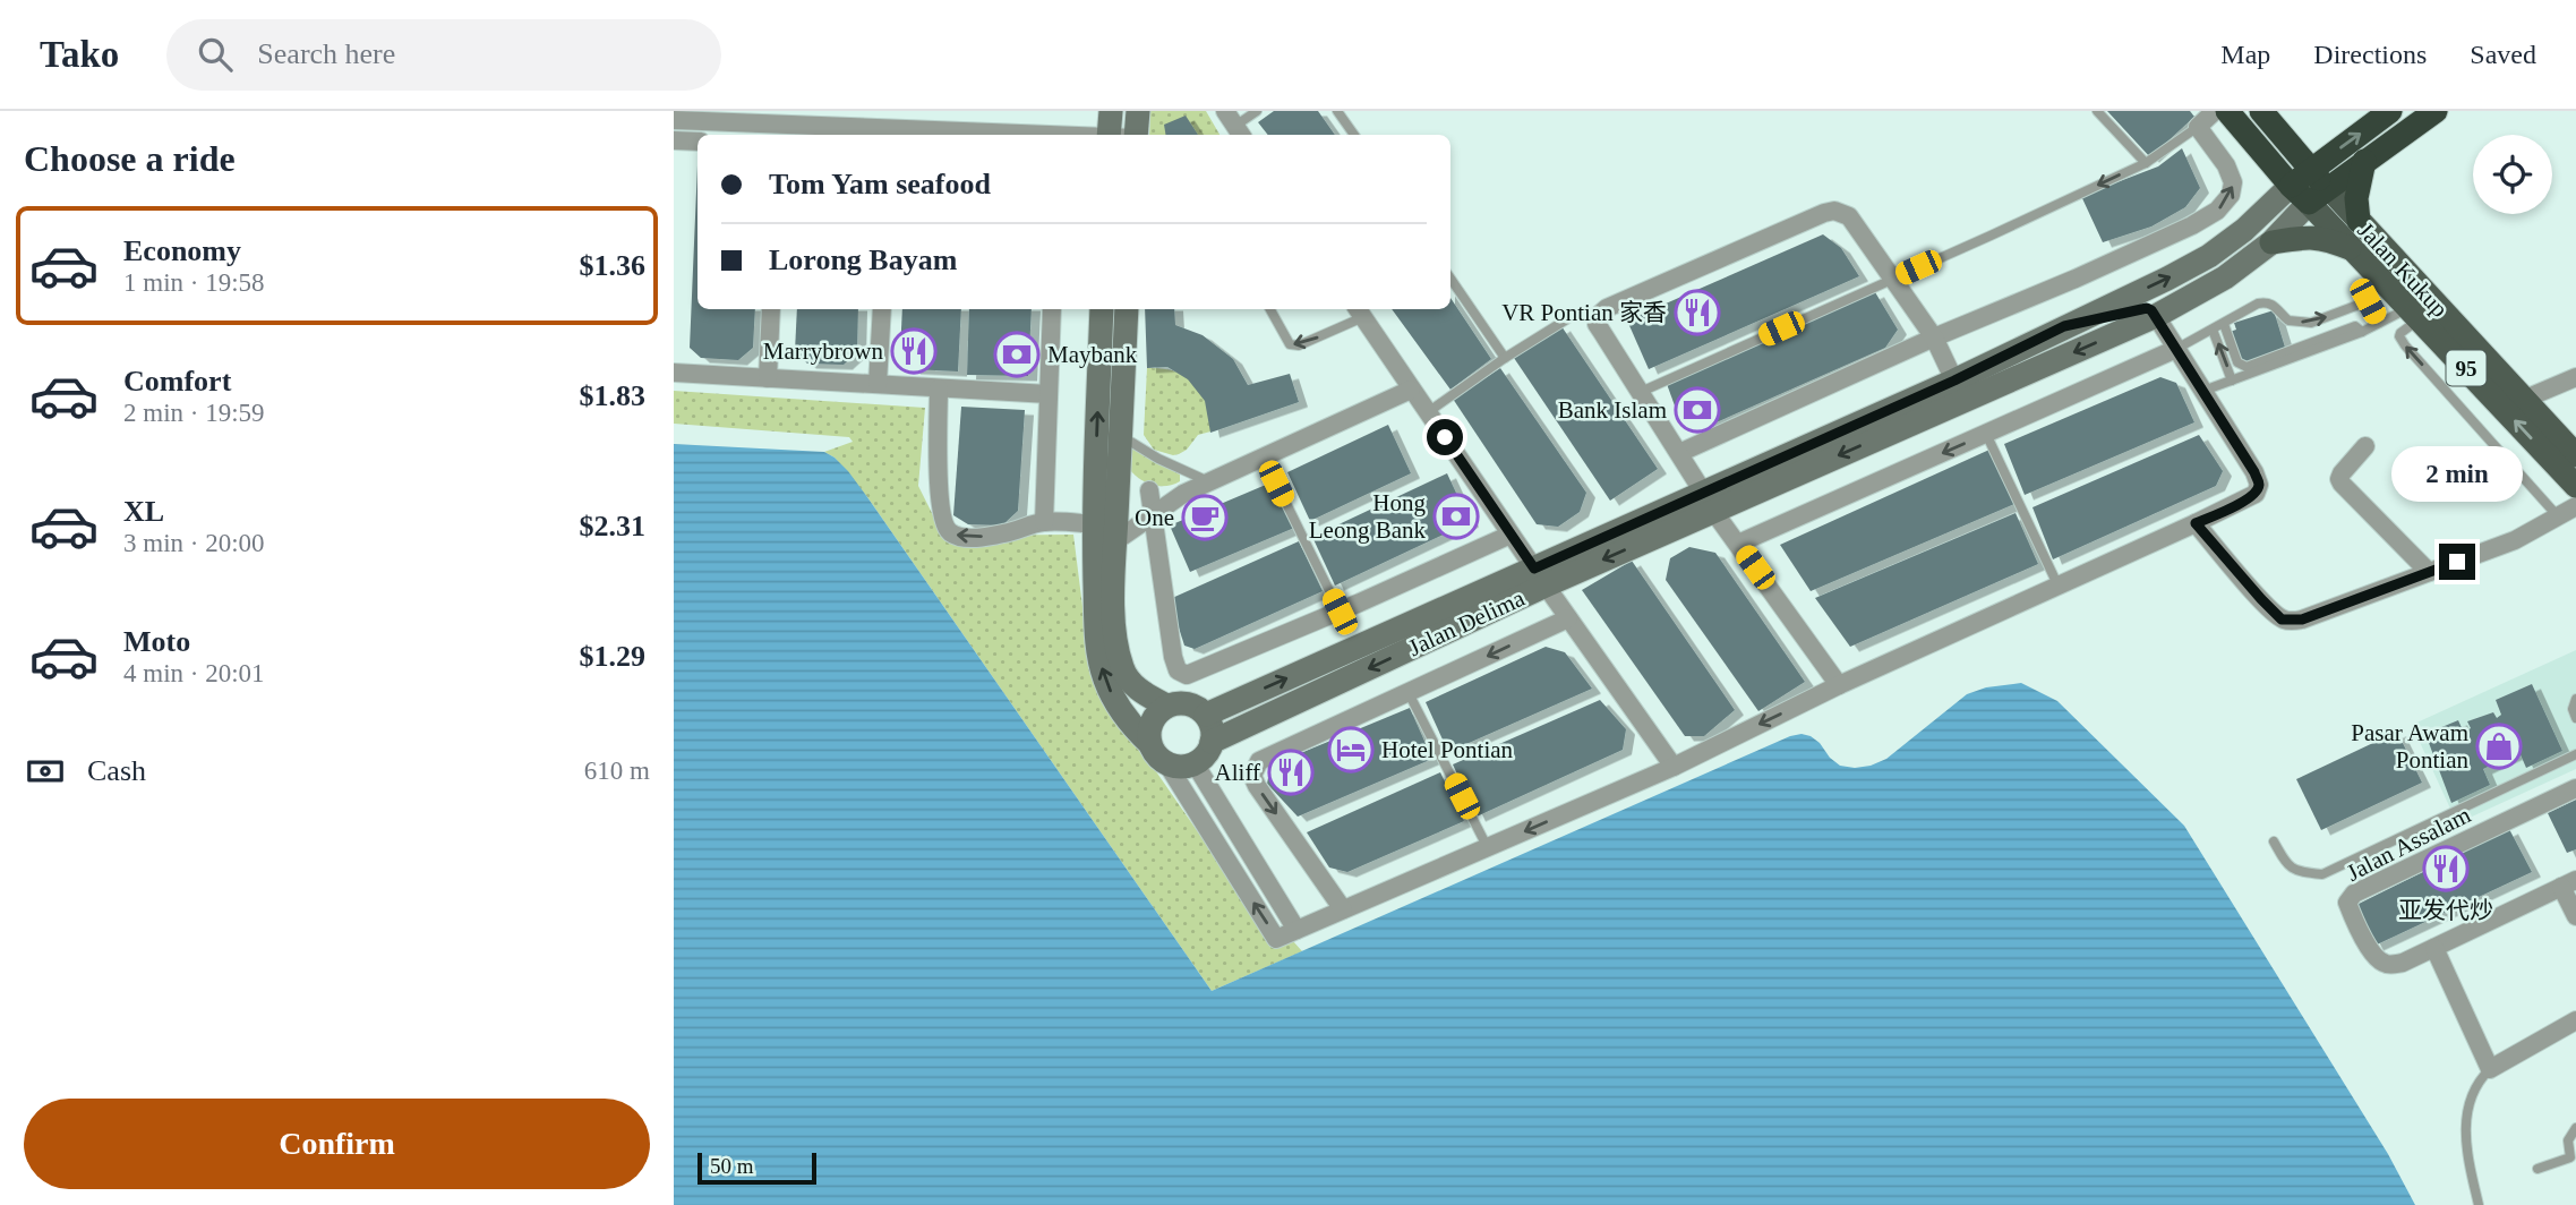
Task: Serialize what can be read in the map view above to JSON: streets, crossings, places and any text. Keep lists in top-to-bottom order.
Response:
{
  "streets": {
    "main road": ["Jalan Kukup", "95"],
    "street": ["Jalan Delima", "Jalan Assalam"]
  },
  "crossings": [
    ["Jalan Kukup", "Jalan Delima"]
  ],
  "places": {
    "restaurant": [
      "VR Pontian 家香",
      "Marrybrown",
      "Aliff",
      "亚发代炒"
    ],
    "bank": ["Maybank", "Bank Islam", "Hong Leong Bank"],
    "cafe": ["One"],
    "shop": ["Pasar Awam Pontian"],
    "hotel": ["Hotel Pontian"]
  },
  "scale_bar": "50 m",
  "page": {
    "header": "Tako",
    "search": "Search here",
    "nav": ["Map", "Directions", "Saved"],
    "heading": "Choose a ride",
    "banner": ["Tom Yam seafood", "Lorong Bayam"],
    "list": [
      {
        "name": "Economy",
        "note": "1 min · 19:58",
        "value": "$1.36"
      },
      {
        "name": "Comfort",
        "note": "2 min · 19:59",
        "value": "$1.83"
      },
      {
        "name": "XL",
        "note": "3 min · 20:00",
        "value": "$2.31"
      },
      {
        "name": "Moto",
        "note": "4 min · 20:01",
        "value": "$1.29"
      }
    ],
    "bubble": "2 min",
    "pay": ["Cash", "610 m"],
    "buttons": "Confirm",
    "scale": "50 m"
  }
}
